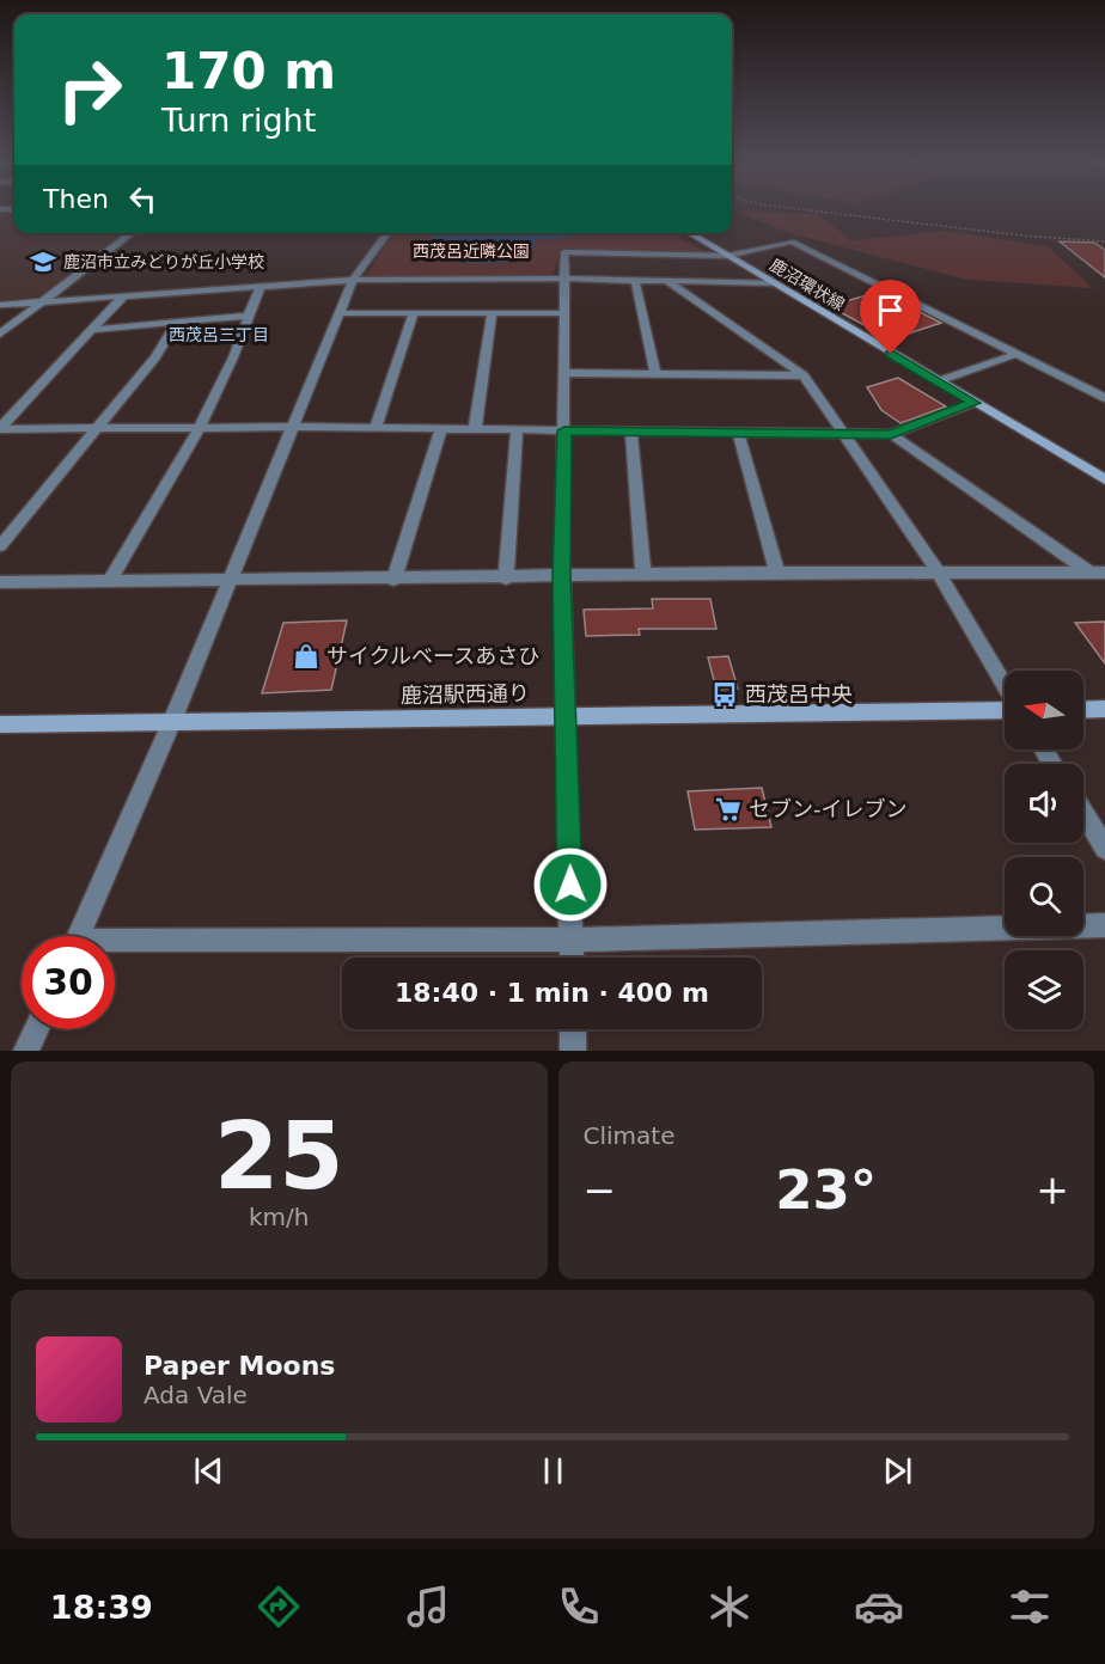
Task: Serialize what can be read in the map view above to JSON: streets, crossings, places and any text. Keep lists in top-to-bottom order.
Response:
{
  "streets": {
    "street": ["鹿沼環状線", "鹿沼駅西通り"]
  },
  "districts": ["西茂呂三丁目"],
  "parks": ["西茂呂近隣公園"],
  "places": {
    "school or university": ["鹿沼市立みどりが丘小学校"],
    "shop": ["サイクルベースあさひ"],
    "bus stop": ["西茂呂中央"],
    "supermarket": ["セブン-イレブン"]
  },
  "north": "left",
  "page": {
    "turn": ["170 m", "Turn right"],
    "then": "Then",
    "limit": "30",
    "trip": "18:40 · 1 min · 400 m",
    "tile": [
      ["25", "km/h"],
      "Climate"
    ],
    "heat": ["−", "23°", "+"],
    "song": ["Paper Moons", "Ada Vale"],
    "tabs": "18:39"
  }
}
